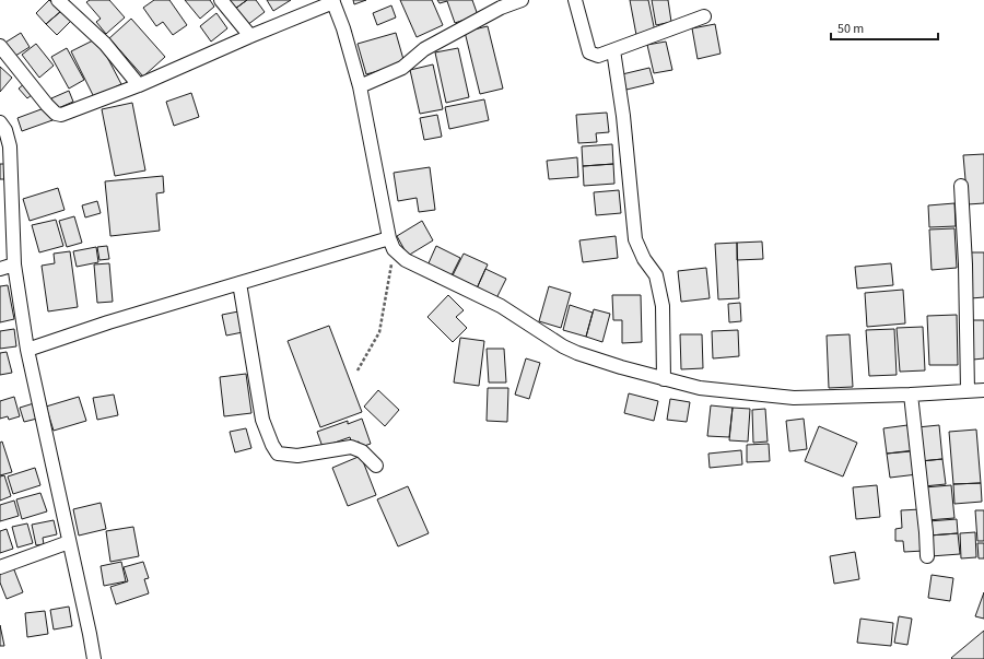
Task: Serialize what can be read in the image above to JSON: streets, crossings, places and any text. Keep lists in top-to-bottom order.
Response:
{
  "scale_bar": "50 m"
}
